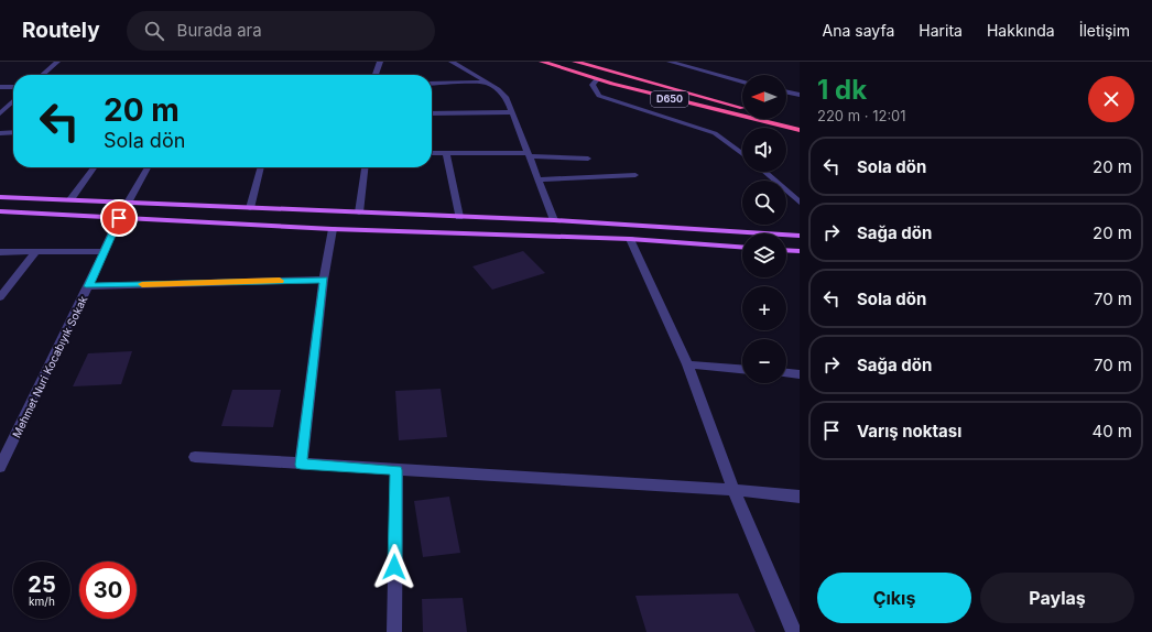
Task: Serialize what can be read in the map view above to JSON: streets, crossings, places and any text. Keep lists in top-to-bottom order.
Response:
{
  "streets": {
    "highway": ["D650"],
    "street": ["Mehmet Nuri Kocabıyık Sokak"]
  },
  "north": "left",
  "page": {
    "header": "Routely",
    "search": "Burada ara",
    "nav": [
      "Ana sayfa",
      "Harita",
      "Hakkında",
      "İletişim"
    ],
    "heading": ["1 dk", "220 m · 12:01"],
    "map_buttons": ["+", "−"],
    "turn": ["20 m", "Sola dön"],
    "list": [
      {
        "name": "Sola dön",
        "value": "20 m"
      },
      {
        "name": "Sağa dön",
        "value": "20 m"
      },
      {
        "name": "Sola dön",
        "value": "70 m"
      },
      {
        "name": "Sağa dön",
        "value": "70 m"
      },
      {
        "name": "Varış noktası",
        "value": "40 m"
      }
    ],
    "speed": "25 km/h",
    "limit": "30",
    "buttons": ["Çıkış", "Paylaş"]
  }
}
